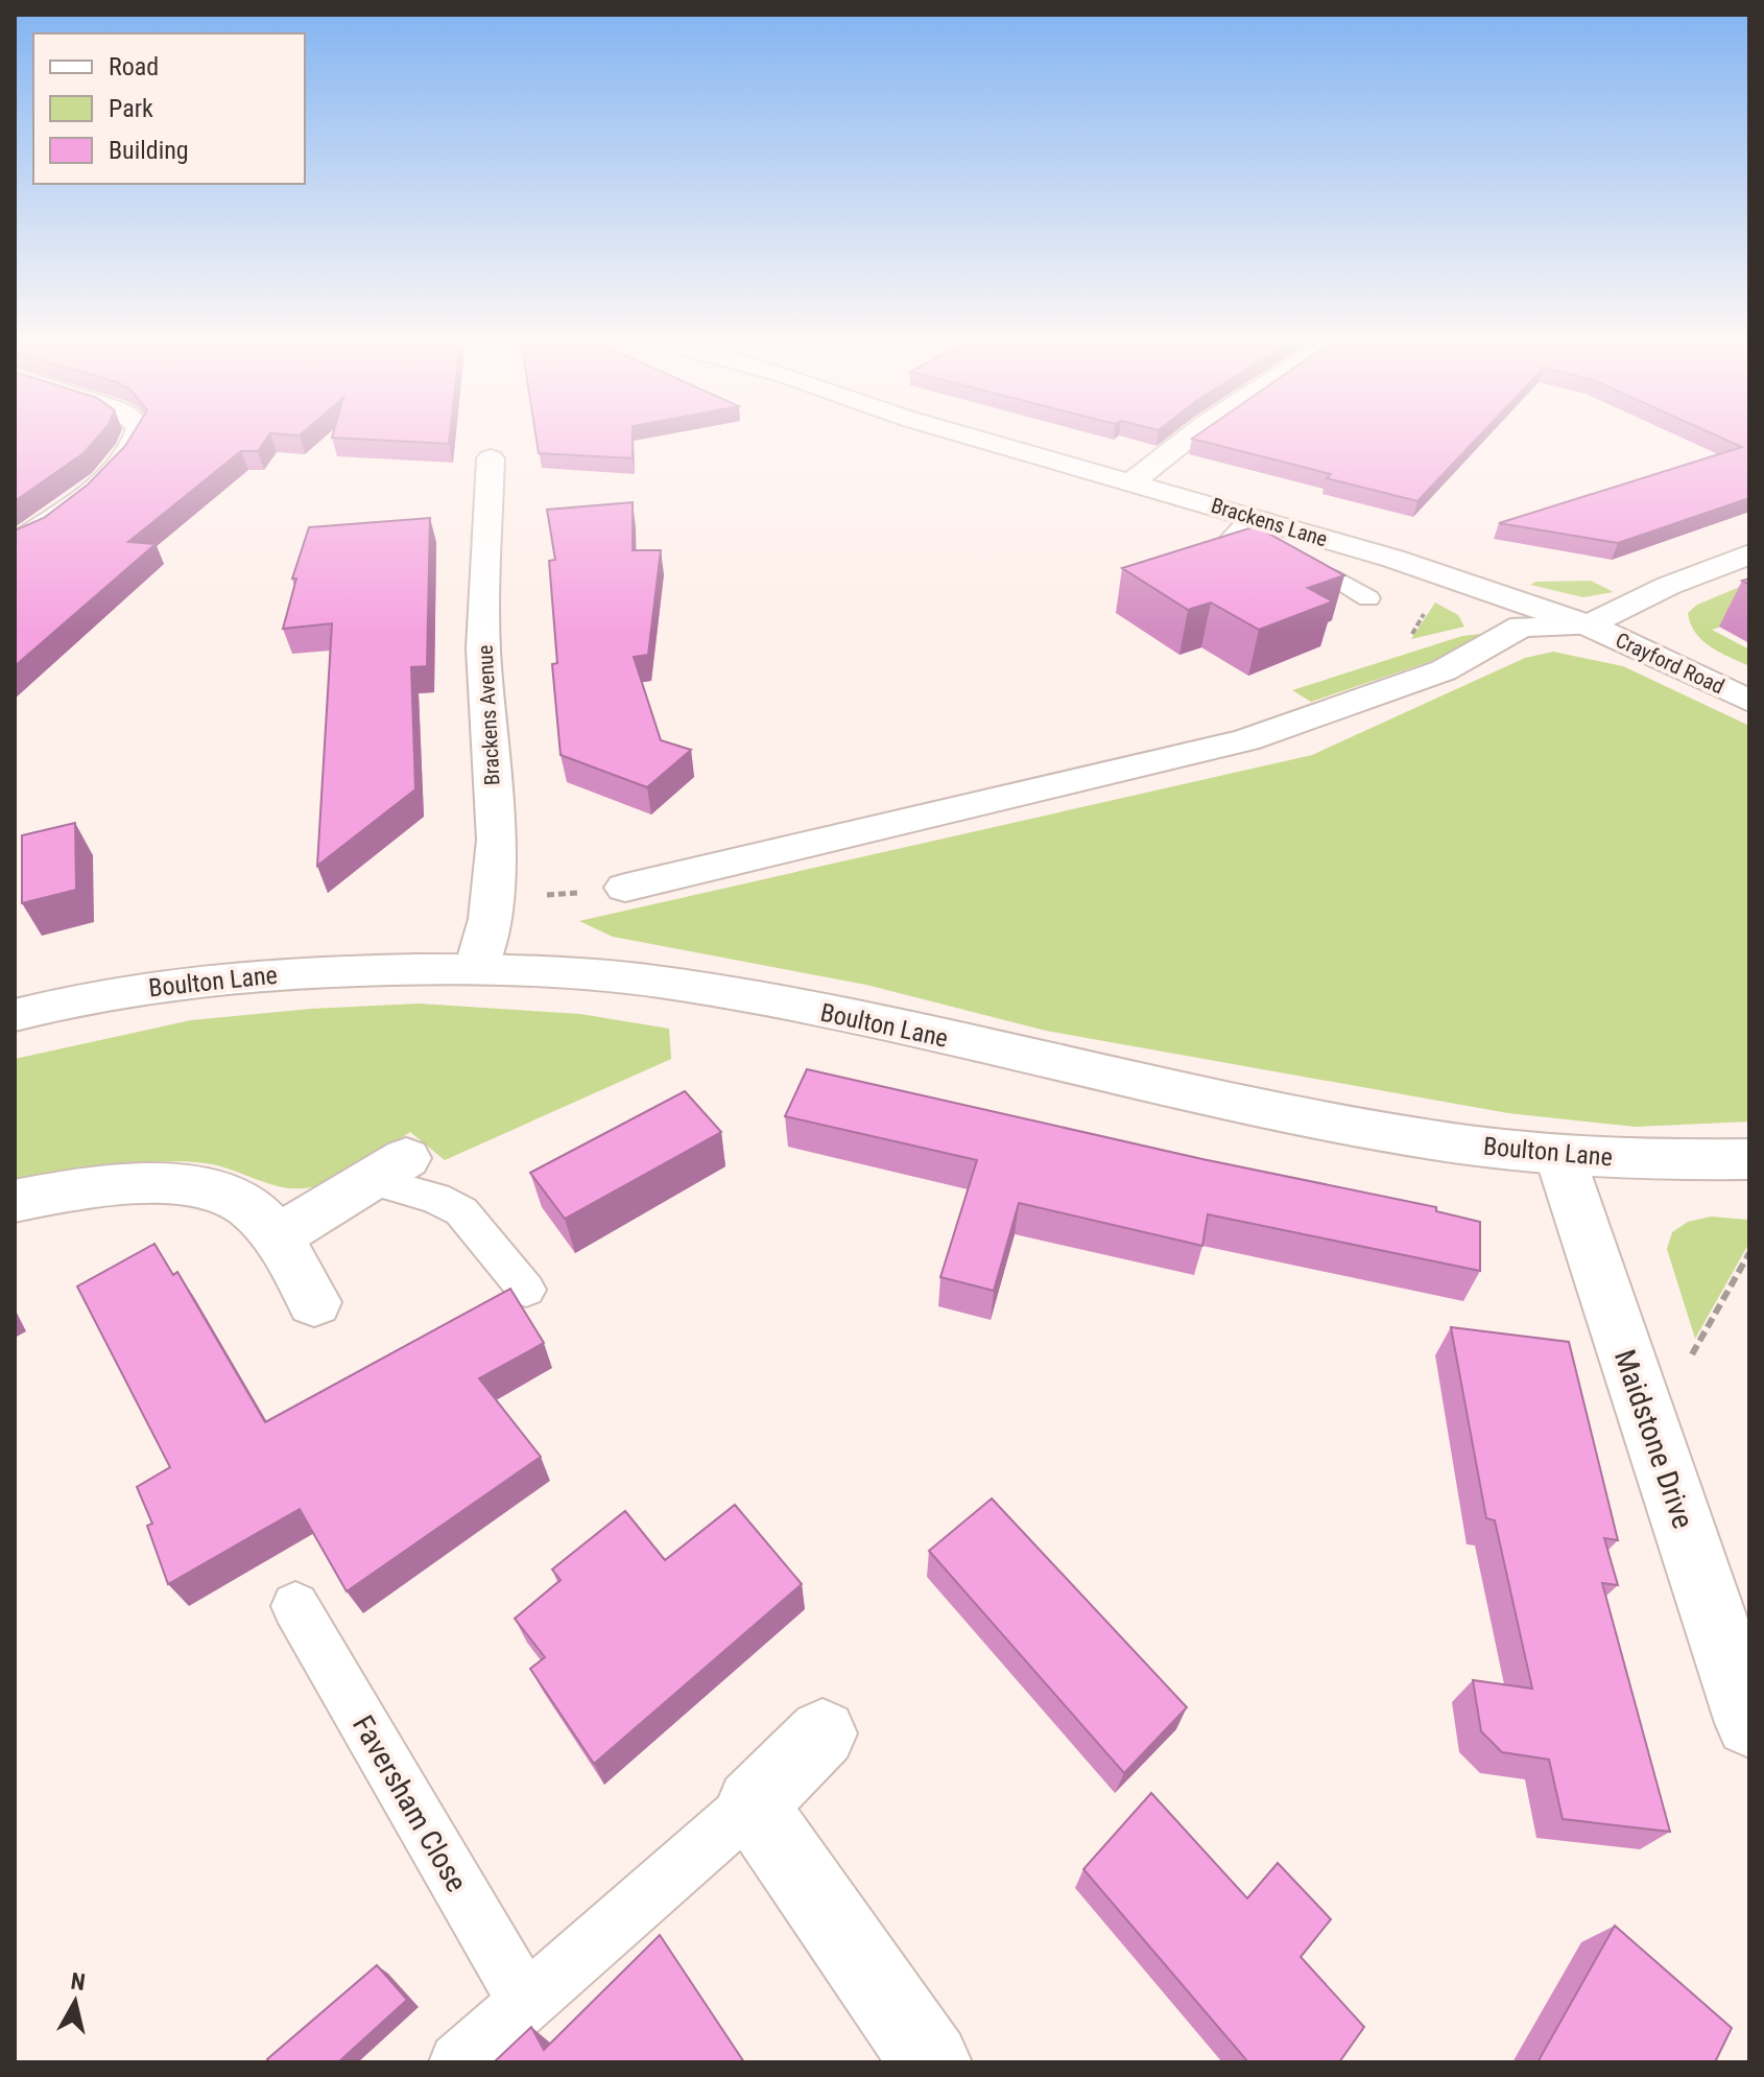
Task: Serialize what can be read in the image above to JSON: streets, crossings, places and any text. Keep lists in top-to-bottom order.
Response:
{
  "streets": {
    "street": [
      "Brackens Lane",
      "Crayford Road",
      "Brackens Avenue",
      "Boulton Lane",
      "Maidstone Drive"
    ],
    "lane": ["Faversham Close"]
  },
  "crossings": [
    ["Brackens Lane", "Crayford Road"],
    ["Brackens Avenue", "Boulton Lane"],
    ["Boulton Lane", "Maidstone Drive"]
  ],
  "legend": ["Road", "Park", "Building"],
  "north": "top"
}
